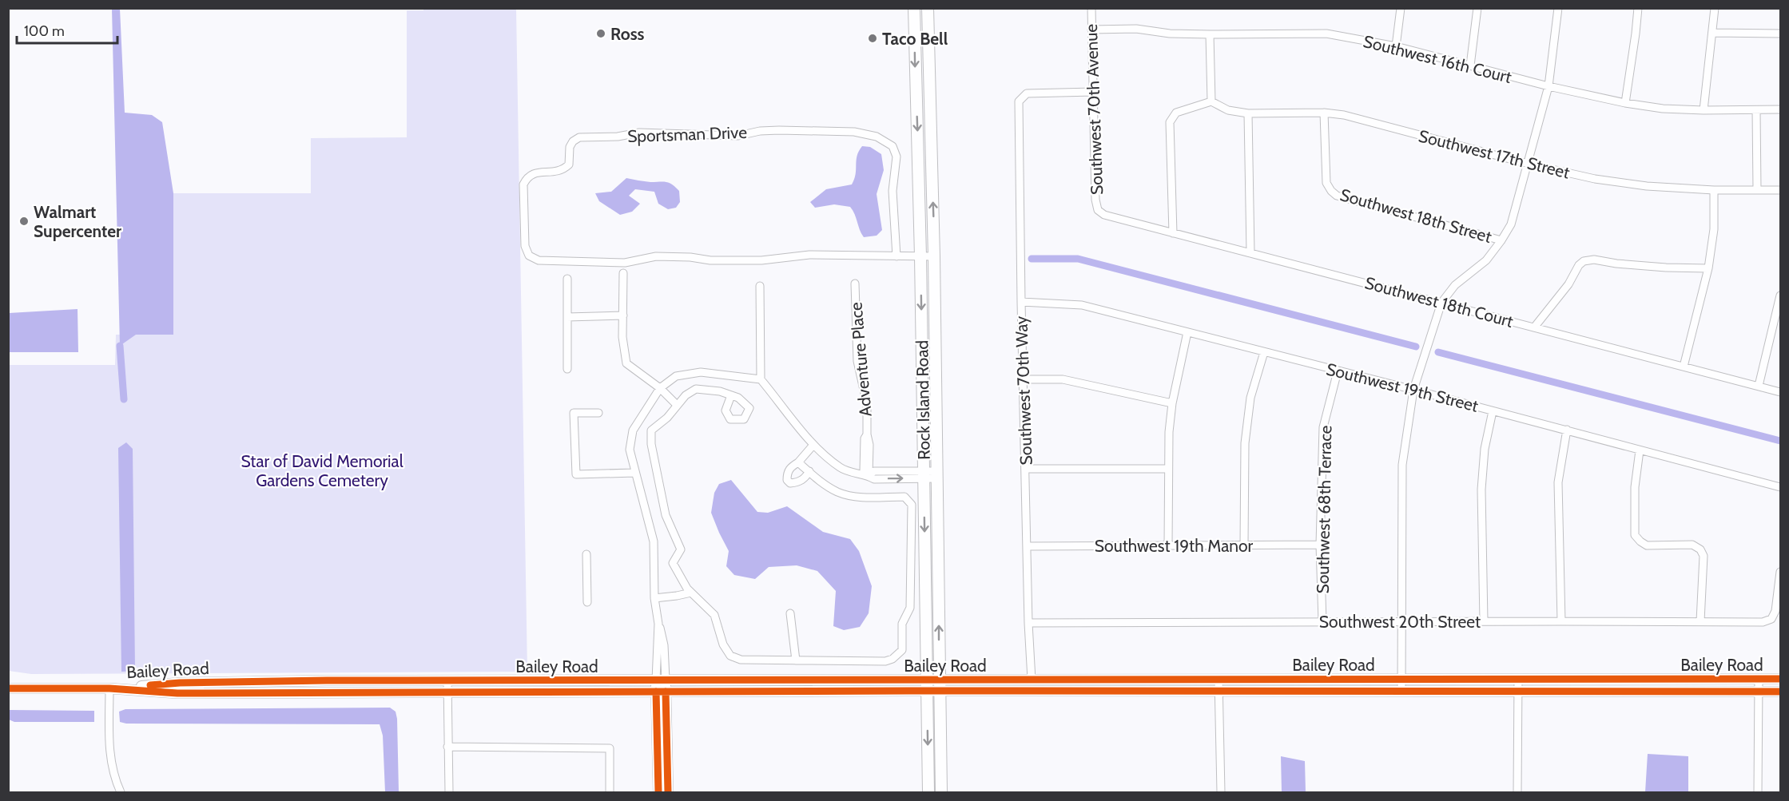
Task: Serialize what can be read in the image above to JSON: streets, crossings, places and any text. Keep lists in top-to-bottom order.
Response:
{
  "streets": {
    "main road": ["Rock Island Road"],
    "street": [
      "Southwest 16th Court",
      "Southwest 70th Avenue",
      "Sportsman Drive",
      "Southwest 17th Street",
      "Southwest 18th Street",
      "Southwest 18th Court",
      "Adventure Place",
      "Southwest 19th Street",
      "Southwest 70th Way",
      "Southwest 68th Terrace",
      "Southwest 19th Manor",
      "Southwest 20th Street",
      "Bailey Road"
    ]
  },
  "crossings": [
    ["Southwest 16th Court", "Southwest 70th Avenue"],
    ["Southwest 70th Avenue", "Southwest 18th Court"],
    ["Southwest 70th Avenue", "Southwest 70th Way"],
    ["Sportsman Drive", "Rock Island Road"],
    ["Southwest 17th Street", "Southwest 18th Street"],
    ["Southwest 19th Street", "Southwest 70th Way"],
    ["Southwest 19th Street", "Southwest 68th Terrace"],
    ["Southwest 70th Way", "Southwest 19th Manor"],
    ["Southwest 70th Way", "Southwest 20th Street"],
    ["Southwest 70th Way", "Bailey Road"],
    ["Rock Island Road", "Bailey Road"],
    ["Southwest 68th Terrace", "Southwest 19th Manor"],
    ["Southwest 68th Terrace", "Southwest 20th Street"]
  ],
  "parks": ["Star of David Memorial Gardens Cemetery"],
  "places": ["Ross", "Taco Bell", "Walmart Supercenter"],
  "scale_bar": "100 m"
}
